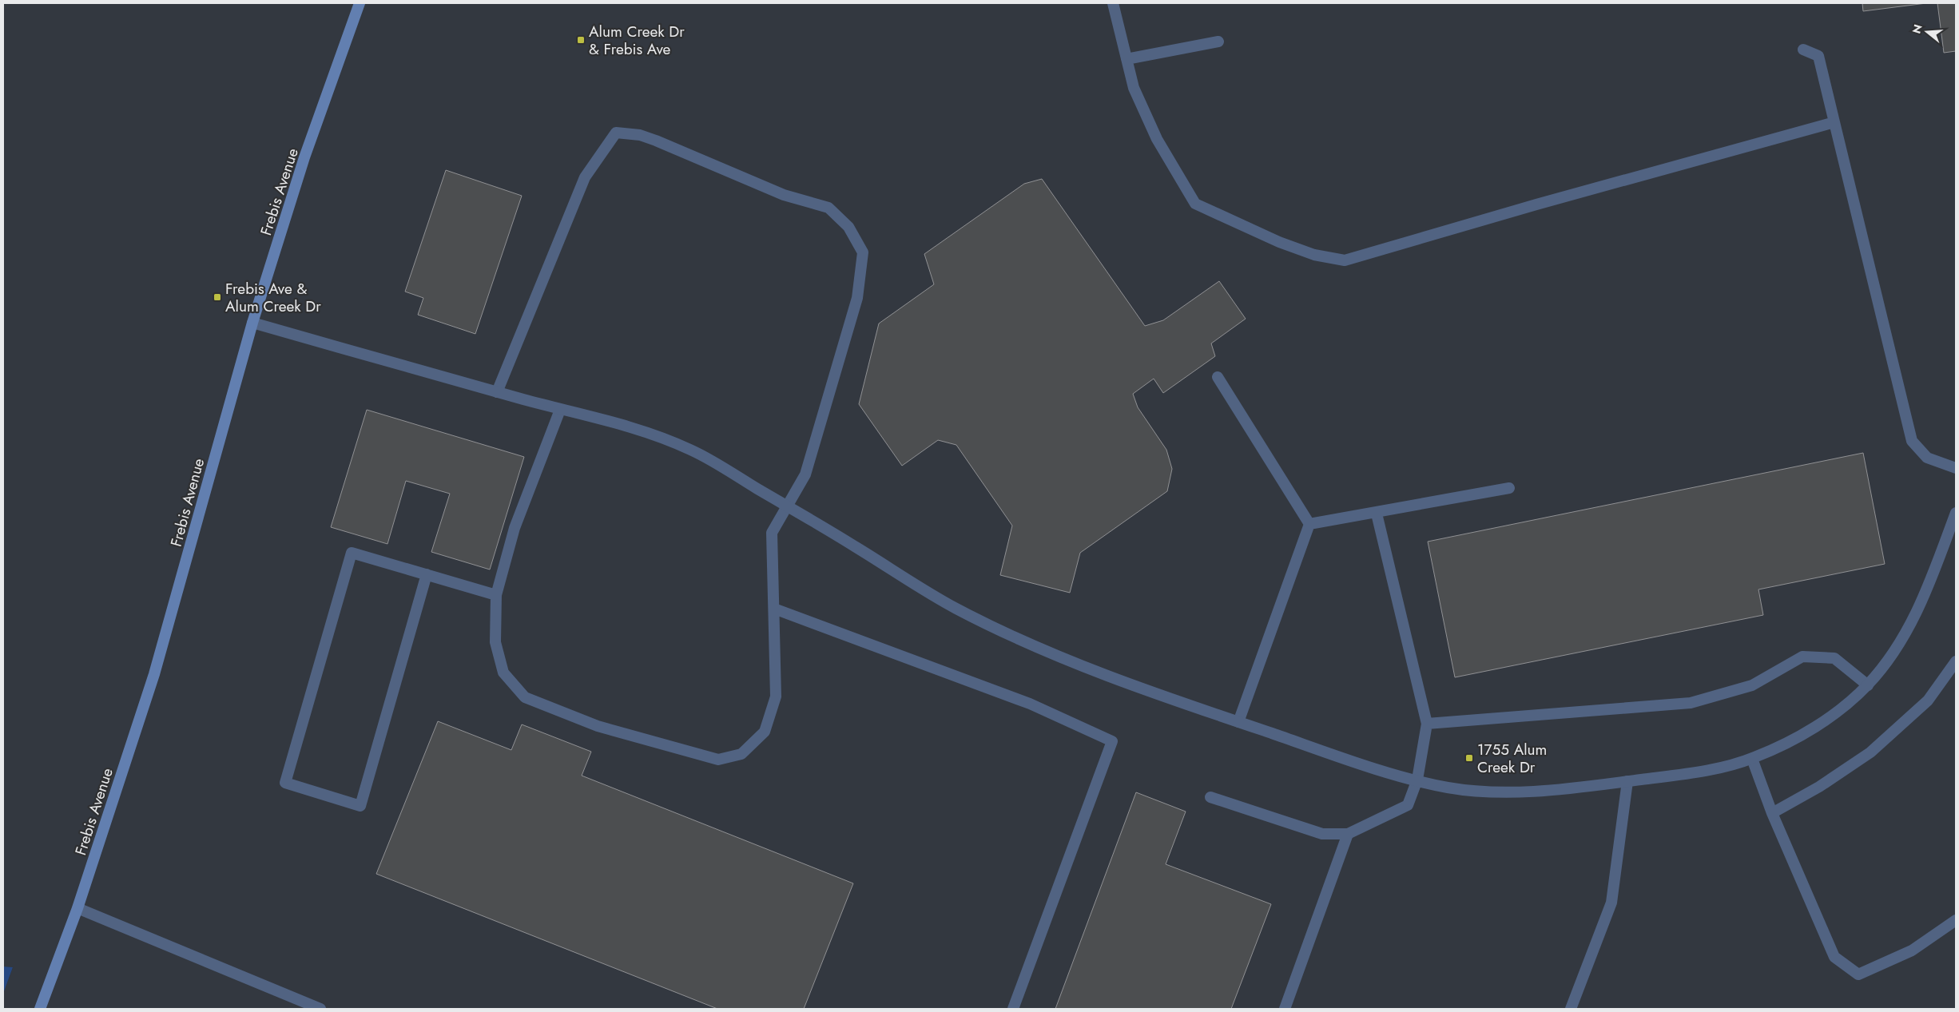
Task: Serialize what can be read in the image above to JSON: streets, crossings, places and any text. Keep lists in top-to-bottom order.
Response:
{
  "streets": {
    "main road": ["Frebis Avenue"]
  },
  "places": {
    "transit": ["Alum Creek Dr & Frebis Ave", "Frebis Ave & Alum Creek Dr", "1755 Alum Creek Dr"]
  },
  "north": "left"
}
